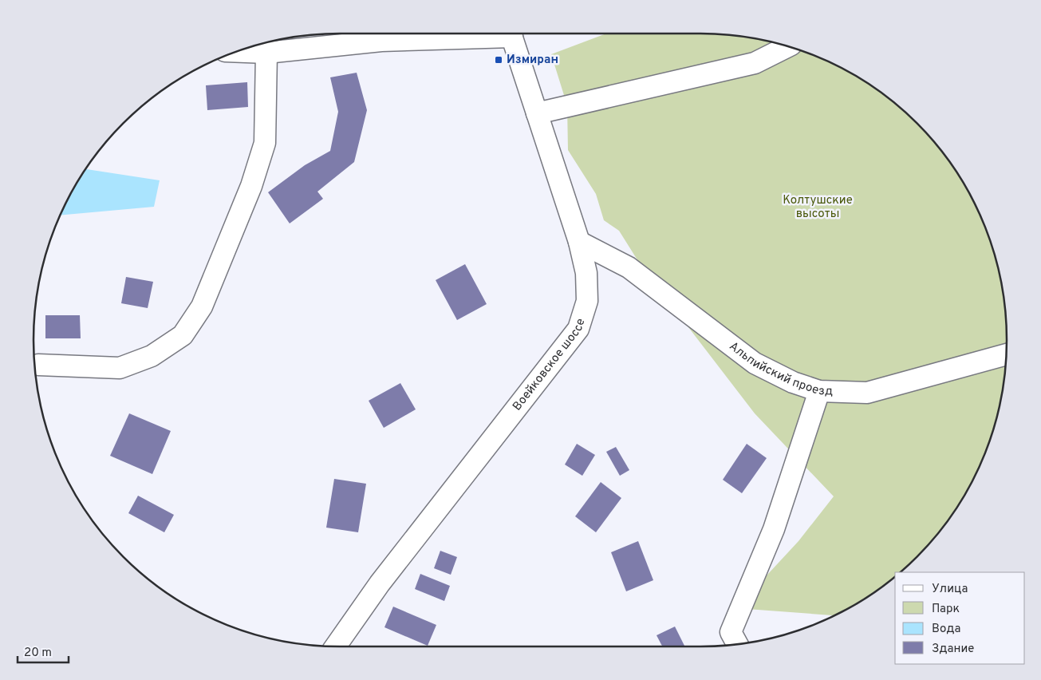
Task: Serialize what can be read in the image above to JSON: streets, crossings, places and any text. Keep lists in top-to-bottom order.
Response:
{
  "streets": {
    "street": ["Воейковское шоссе", "Альпийский проезд"]
  },
  "crossings": [
    ["Воейковское шоссе", "Альпийский проезд"]
  ],
  "parks": ["Колтушские высоты"],
  "places": {
    "transit": ["Измиран"]
  },
  "legend": [
    "Улица",
    "Парк",
    "Вода",
    "Здание"
  ],
  "scale_bar": "20 m"
}
